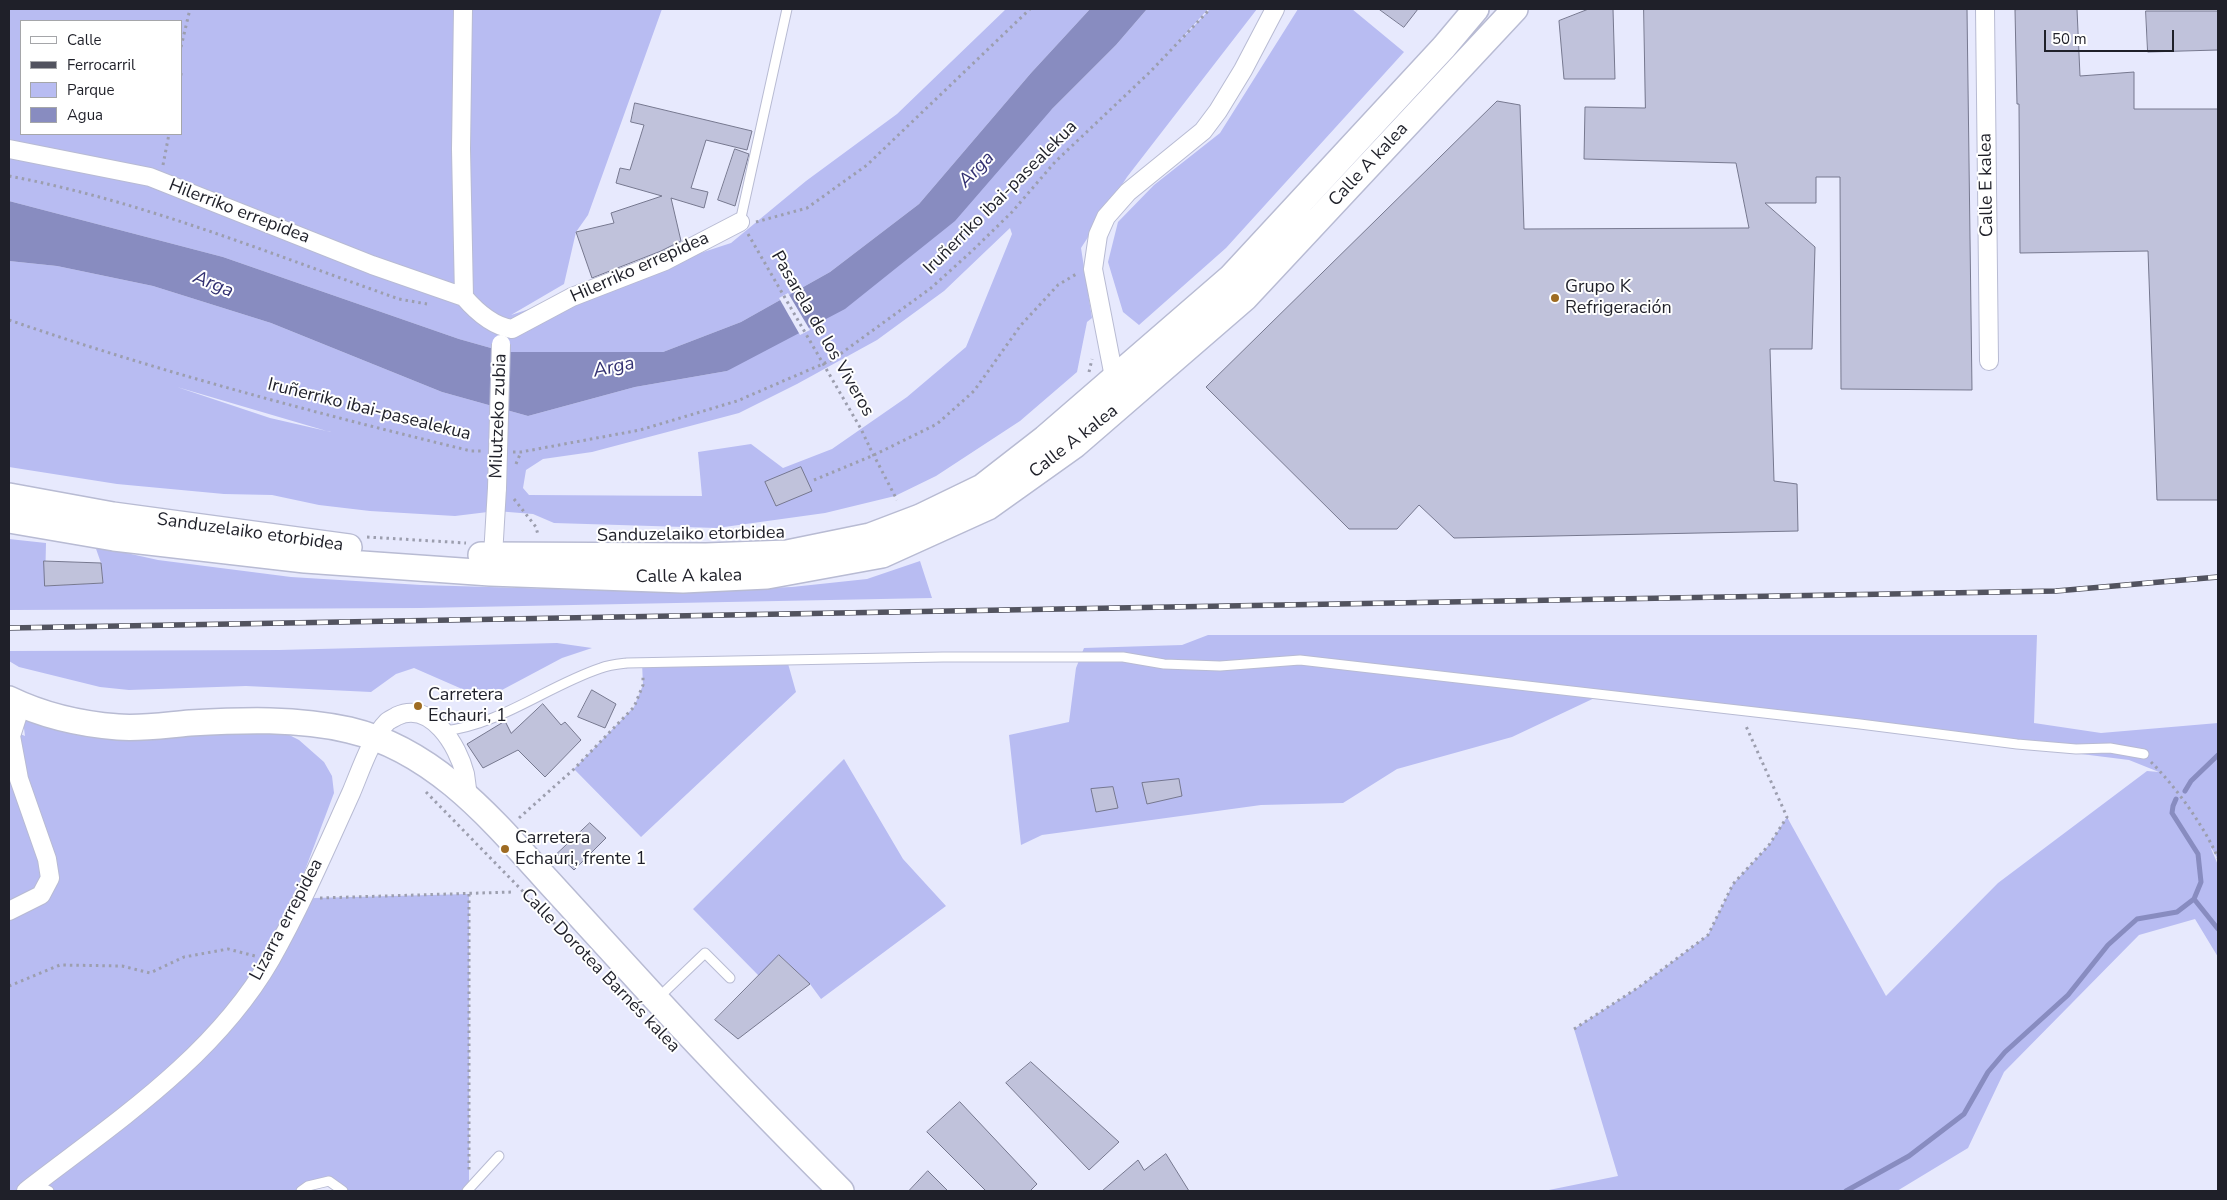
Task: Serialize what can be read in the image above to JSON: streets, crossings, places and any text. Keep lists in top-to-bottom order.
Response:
{
  "streets": {
    "main road": ["Calle A kalea", "Sanduzelaiko etorbidea", "Calle Dorotea Barnés kalea"],
    "street": [
      "Calle E kalea",
      "Hilerriko errepidea",
      "Milutzeko zubia",
      "Lizarra errepidea"
    ],
    "path": ["Iruñerriko ibai-pasealekua", "Pasarela de los Viveros"]
  },
  "crossings": [
    ["Calle A kalea", "Milutzeko zubia"],
    ["Calle A kalea", "Sanduzelaiko etorbidea"],
    ["Hilerriko errepidea", "Pasarela de los Viveros"],
    ["Hilerriko errepidea", "Milutzeko zubia"],
    ["Milutzeko zubia", "Sanduzelaiko etorbidea"],
    ["Lizarra errepidea", "Calle Dorotea Barnés kalea"]
  ],
  "water": ["Arga"],
  "places": ["Grupo K Refrigeración", "Carretera Echauri, 1", "Carretera Echauri, frente 1"],
  "legend": [
    "Calle",
    "Ferrocarril",
    "Parque",
    "Agua"
  ],
  "scale_bar": "50 m"
}
